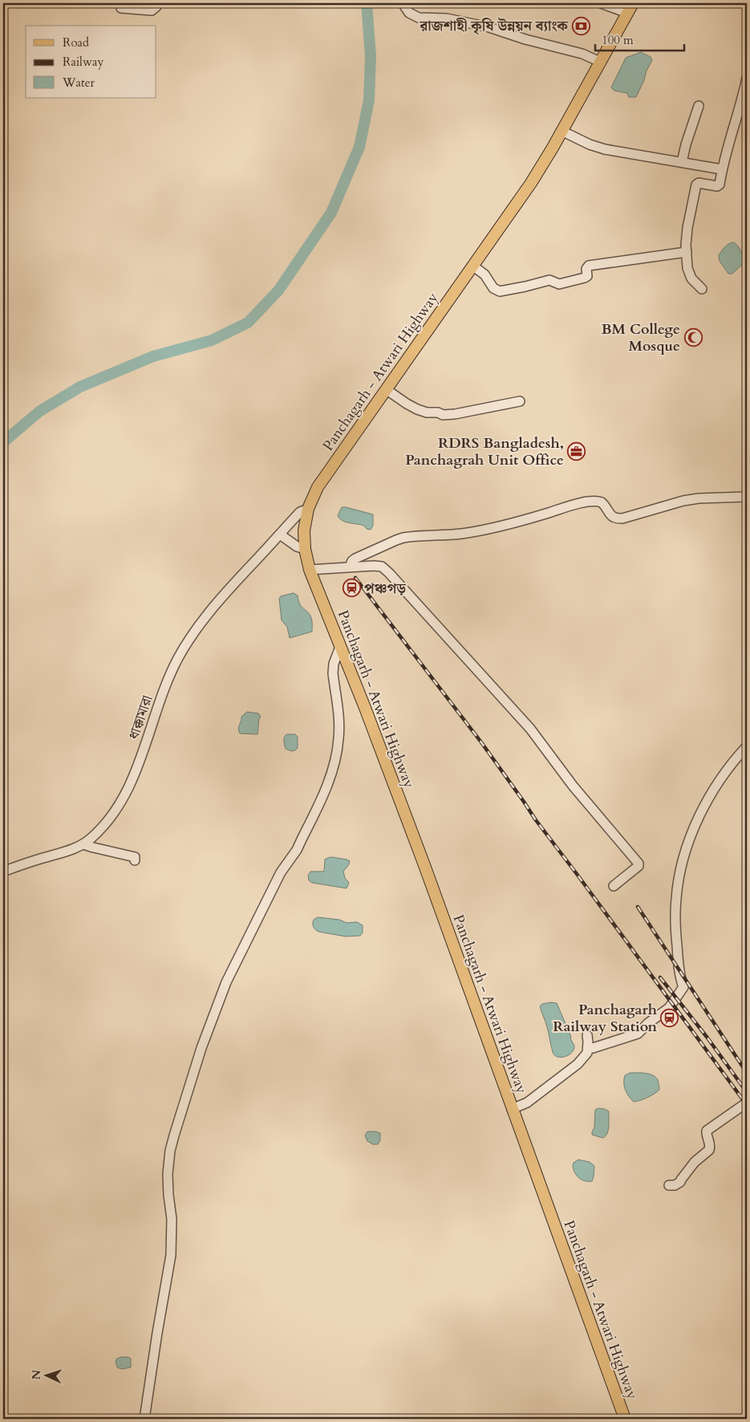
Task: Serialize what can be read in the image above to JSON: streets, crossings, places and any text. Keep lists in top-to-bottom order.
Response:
{
  "streets": {
    "main road": ["Panchagarh - Atwari Highway"],
    "street": ["ধাক্কামারা"]
  },
  "crossings": [
    ["Panchagarh - Atwari Highway", "ধাক্কামারা"]
  ],
  "places": {
    "bank": ["রাজশাহী কৃষি উন্নয়ন ব্যাংক"],
    "mosque": ["BM College Mosque"],
    "office": ["RDRS Bangladesh, Panchagrah Unit Office"],
    "station": ["পঞ্চগড়", "Panchagarh Railway Station"]
  },
  "legend": ["Road", "Railway", "Water"],
  "scale_bar": "100 m",
  "north": "left"
}
